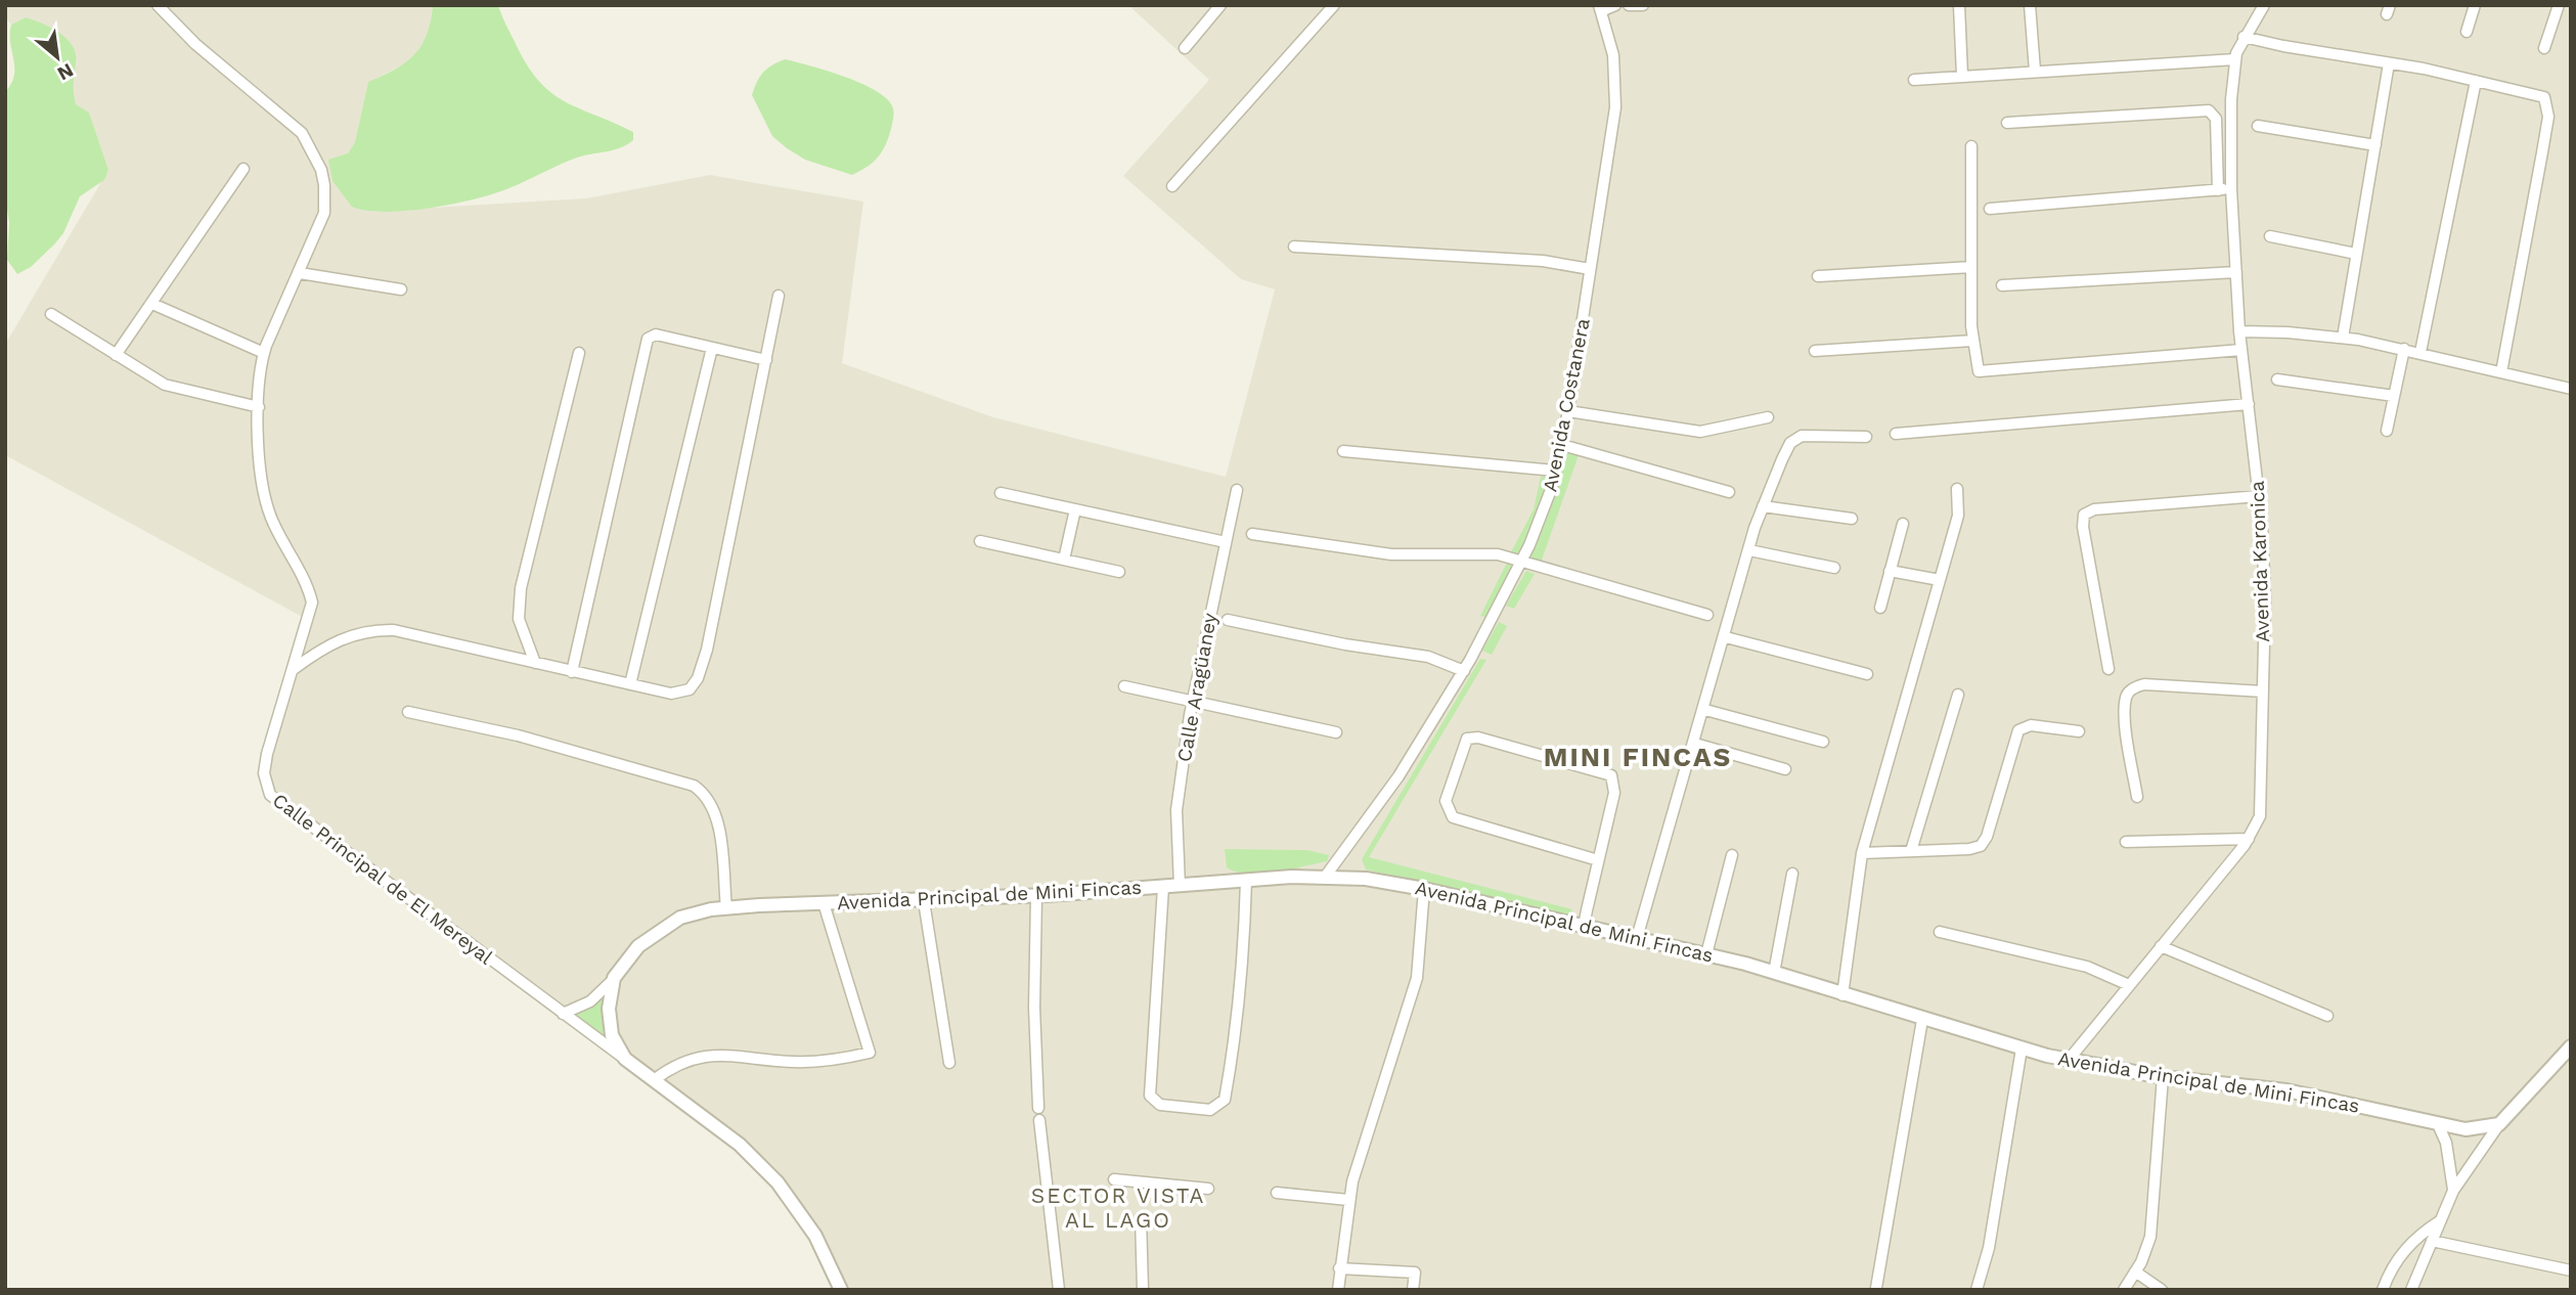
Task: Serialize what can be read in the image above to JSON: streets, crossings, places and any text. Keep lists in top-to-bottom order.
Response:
{
  "streets": {
    "street": [
      "Avenida Costanera",
      "Avenida Karonica",
      "Calle Aragüaney",
      "Calle Principal de El Mereyal",
      "Avenida Principal de Mini Fincas"
    ]
  },
  "crossings": [
    ["Avenida Costanera", "Avenida Principal de Mini Fincas"],
    ["Avenida Karonica", "Avenida Principal de Mini Fincas"],
    ["Calle Aragüaney", "Avenida Principal de Mini Fincas"],
    ["Calle Principal de El Mereyal", "Avenida Principal de Mini Fincas"]
  ],
  "districts": ["MINI FINCAS", "SECTOR VISTA AL LAGO"],
  "north": "bottom right"
}
